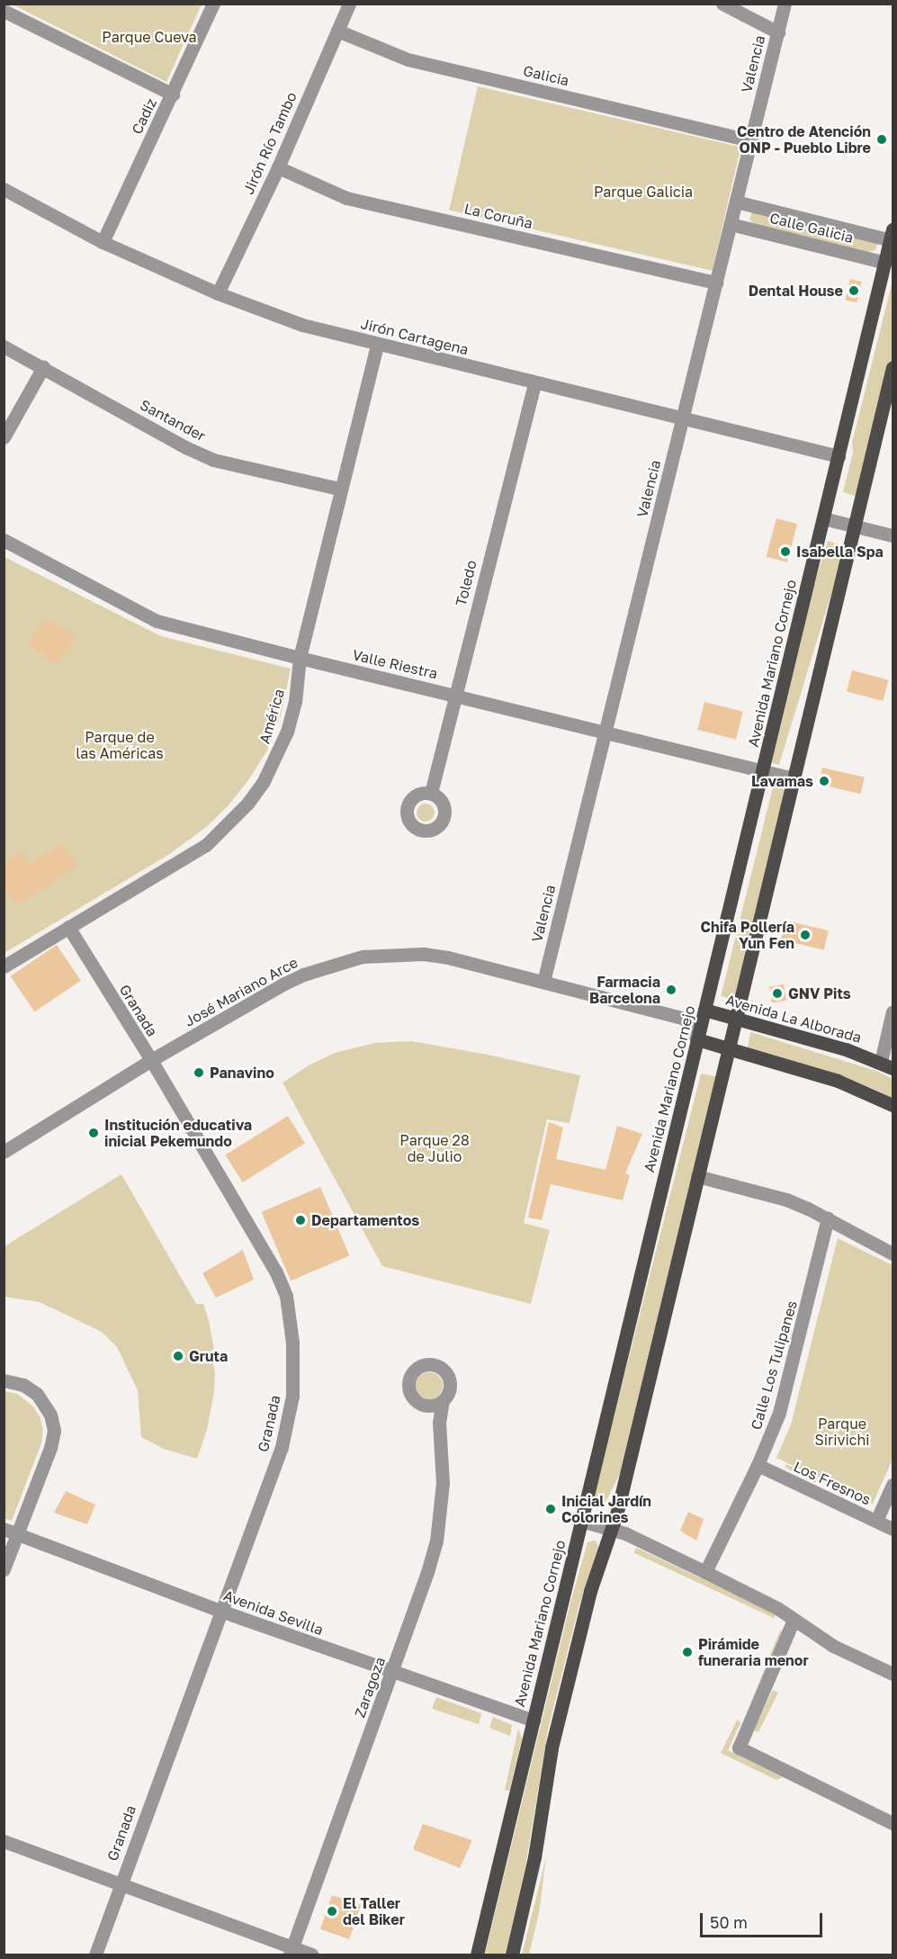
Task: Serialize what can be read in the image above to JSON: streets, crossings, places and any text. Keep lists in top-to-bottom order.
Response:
{
  "streets": {
    "main road": ["Avenida Mariano Cornejo", "Avenida La Alborada"],
    "street": [
      "Valencia",
      "Galicia",
      "Cadiz",
      "Jirón Río Tambo",
      "La Coruña",
      "Calle Galicia",
      "Jirón Cartagena",
      "Santander",
      "Toledo",
      "Valle Riestra",
      "América",
      "José Mariano Arce",
      "Granada",
      "Calle Los Tulipanes",
      "Los Fresnos",
      "Avenida Sevilla",
      "Zaragoza"
    ]
  },
  "crossings": [
    ["Valencia", "Galicia"],
    ["Valencia", "La Coruña"],
    ["Valencia", "Calle Galicia"],
    ["Valencia", "Jirón Cartagena"],
    ["Valencia", "Valle Riestra"],
    ["Valencia", "José Mariano Arce"],
    ["Galicia", "Jirón Río Tambo"],
    ["Cadiz", "Jirón Cartagena"],
    ["Jirón Río Tambo", "La Coruña"],
    ["Jirón Río Tambo", "Jirón Cartagena"],
    ["Calle Galicia", "Avenida Mariano Cornejo"],
    ["Jirón Cartagena", "Toledo"],
    ["Jirón Cartagena", "Avenida Mariano Cornejo"],
    ["Jirón Cartagena", "América"],
    ["Santander", "América"],
    ["Toledo", "Valle Riestra"],
    ["Avenida Mariano Cornejo", "Valle Riestra"],
    ["Avenida Mariano Cornejo", "Avenida La Alborada"],
    ["Avenida Mariano Cornejo", "Avenida Sevilla"],
    ["Valle Riestra", "América"],
    ["América", "Granada"],
    ["José Mariano Arce", "Granada"],
    ["José Mariano Arce", "Avenida La Alborada"],
    ["Granada", "Avenida Sevilla"],
    ["Calle Los Tulipanes", "Los Fresnos"],
    ["Avenida Sevilla", "Zaragoza"]
  ],
  "parks": [
    "Parque Cueva",
    "Parque Galicia",
    "Parque de las Américas",
    "Parque 28 de Julio",
    "Parque Sirivichi"
  ],
  "places": [
    "Centro de Atención ONP - Pueblo Libre",
    "Dental House",
    "Isabella Spa",
    "Lavamas",
    "Chifa Pollería Yun Fen",
    "Farmacia Barcelona",
    "GNV Pits",
    "Panavino",
    "Institución educativa inicial Pekemundo",
    "Departamentos",
    "Gruta",
    "Inicial Jardín Colorines",
    "Pirámide funeraria menor",
    "El Taller del Biker"
  ],
  "scale_bar": "50 m"
}
